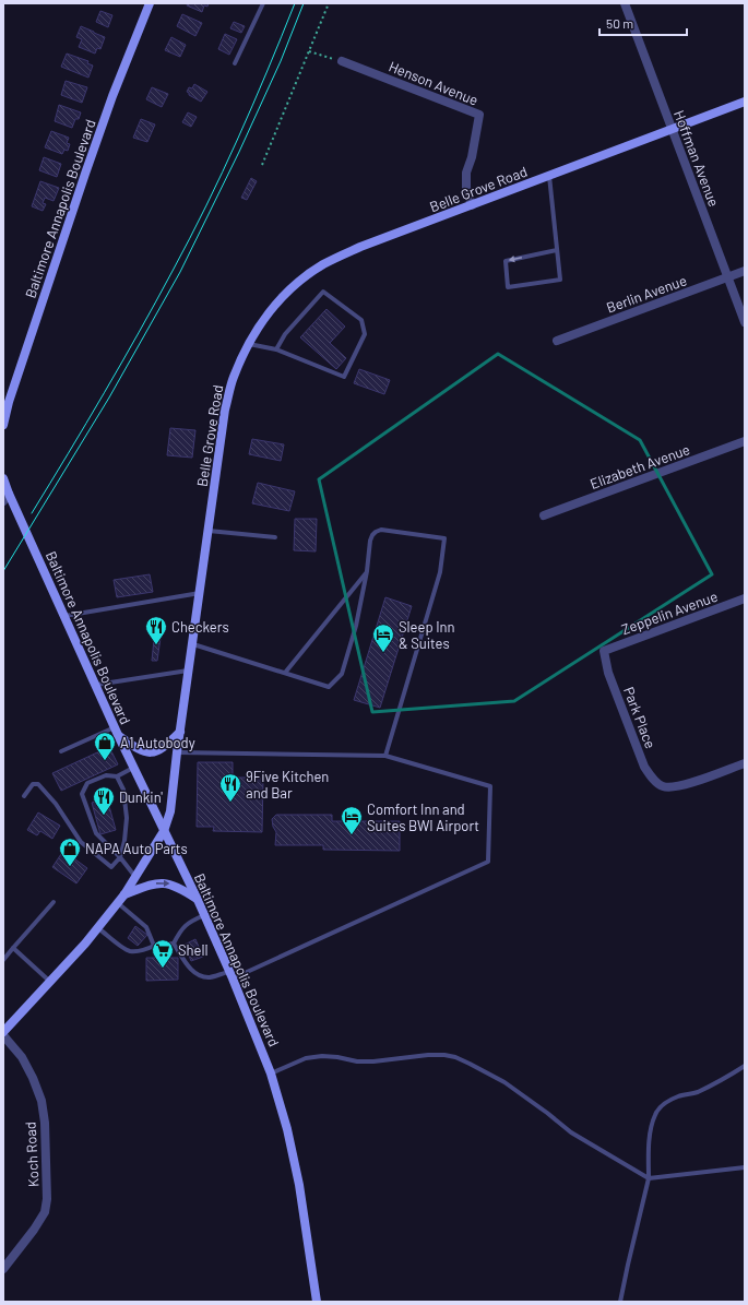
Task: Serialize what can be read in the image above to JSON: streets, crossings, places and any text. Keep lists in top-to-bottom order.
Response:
{
  "streets": {
    "main road": ["Belle Grove Road", "Baltimore Annapolis Boulevard"],
    "street": [
      "Henson Avenue",
      "Hoffman Avenue",
      "Berlin Avenue",
      "Elizabeth Avenue",
      "Zeppelin Avenue",
      "Park Place",
      "Koch Road"
    ]
  },
  "crossings": [
    ["Henson Avenue", "Belle Grove Road"],
    ["Hoffman Avenue", "Belle Grove Road"],
    ["Hoffman Avenue", "Berlin Avenue"],
    ["Belle Grove Road", "Baltimore Annapolis Boulevard"],
    ["Belle Grove Road", "Koch Road"],
    ["Zeppelin Avenue", "Park Place"]
  ],
  "places": {
    "restaurant": ["Checkers", "9Five Kitchen and Bar", "Dunkin'"],
    "hotel": ["Sleep Inn & Suites", "Comfort Inn and Suites BWI Airport"],
    "shop": ["A1 Autobody", "NAPA Auto Parts"],
    "supermarket": ["Shell"]
  },
  "scale_bar": "50 m"
}
